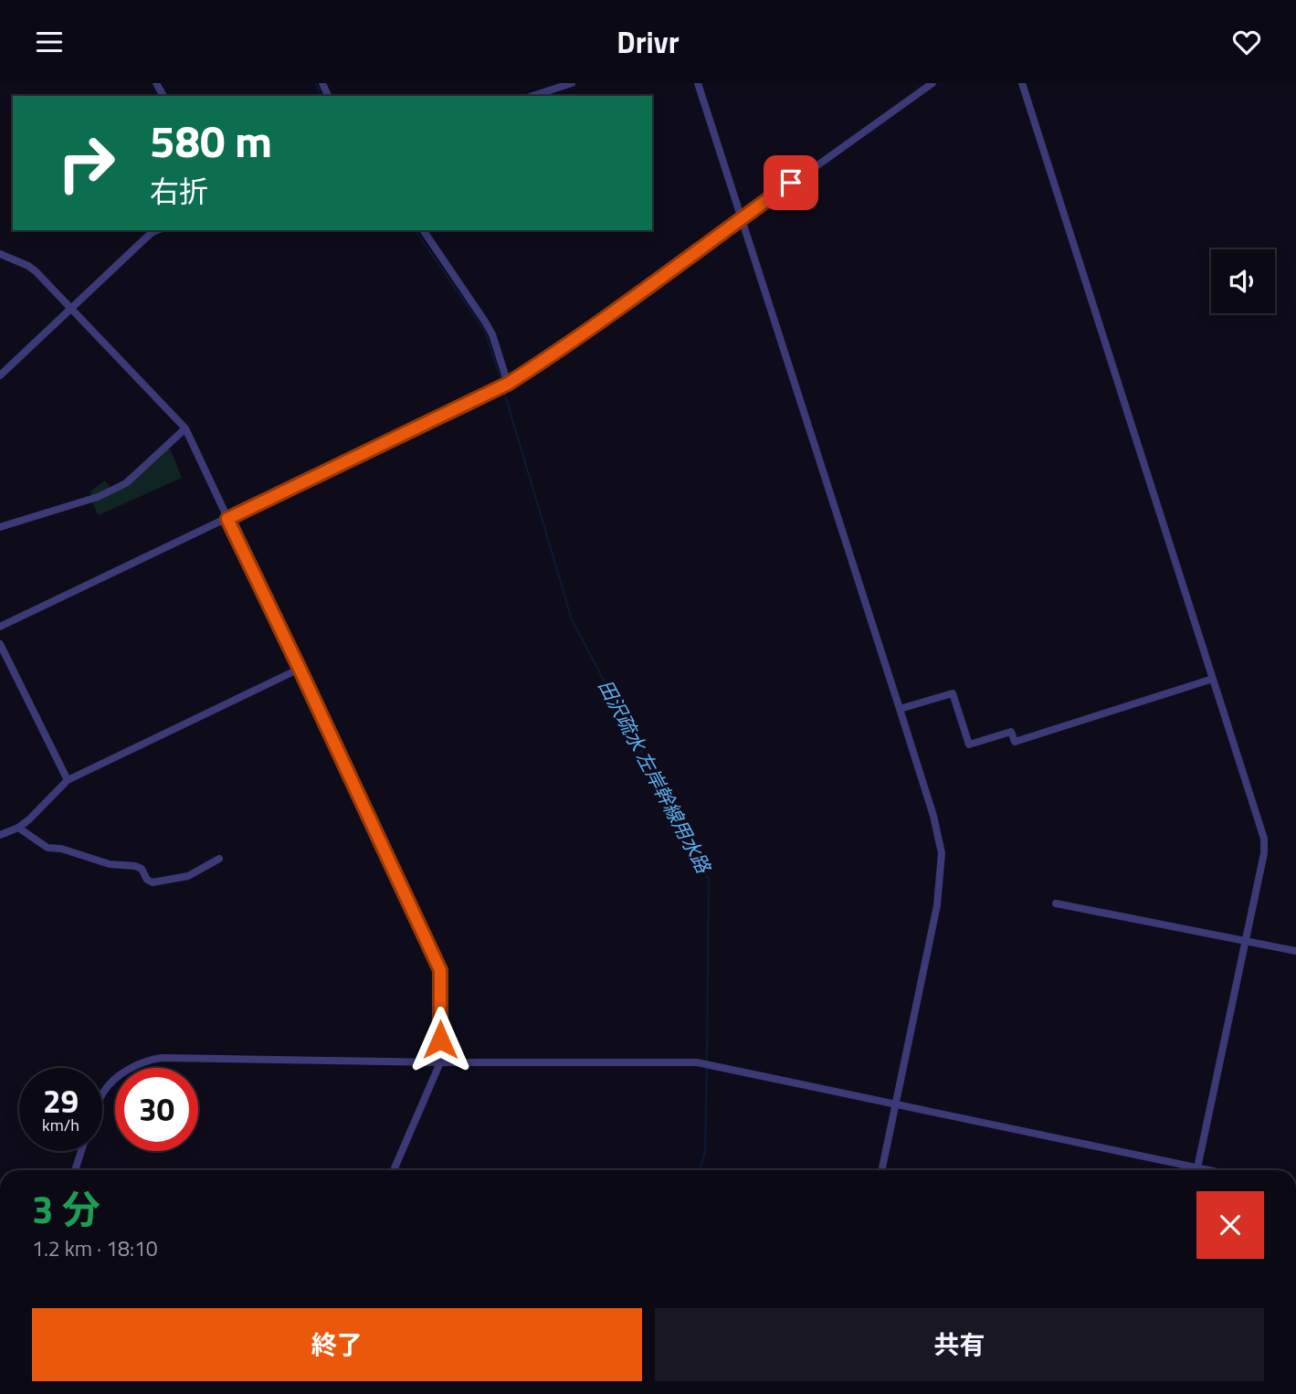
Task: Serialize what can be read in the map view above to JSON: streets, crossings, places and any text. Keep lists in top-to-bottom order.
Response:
{
  "water": ["田沢疏水 左岸幹線用水路"],
  "page": {
    "header": "Drivr",
    "turn": ["580 m", "右折"],
    "speed": "29 km/h",
    "limit": "30",
    "heading": ["3 分", "1.2 km · 18:10"],
    "buttons": ["終了", "共有"]
  }
}
